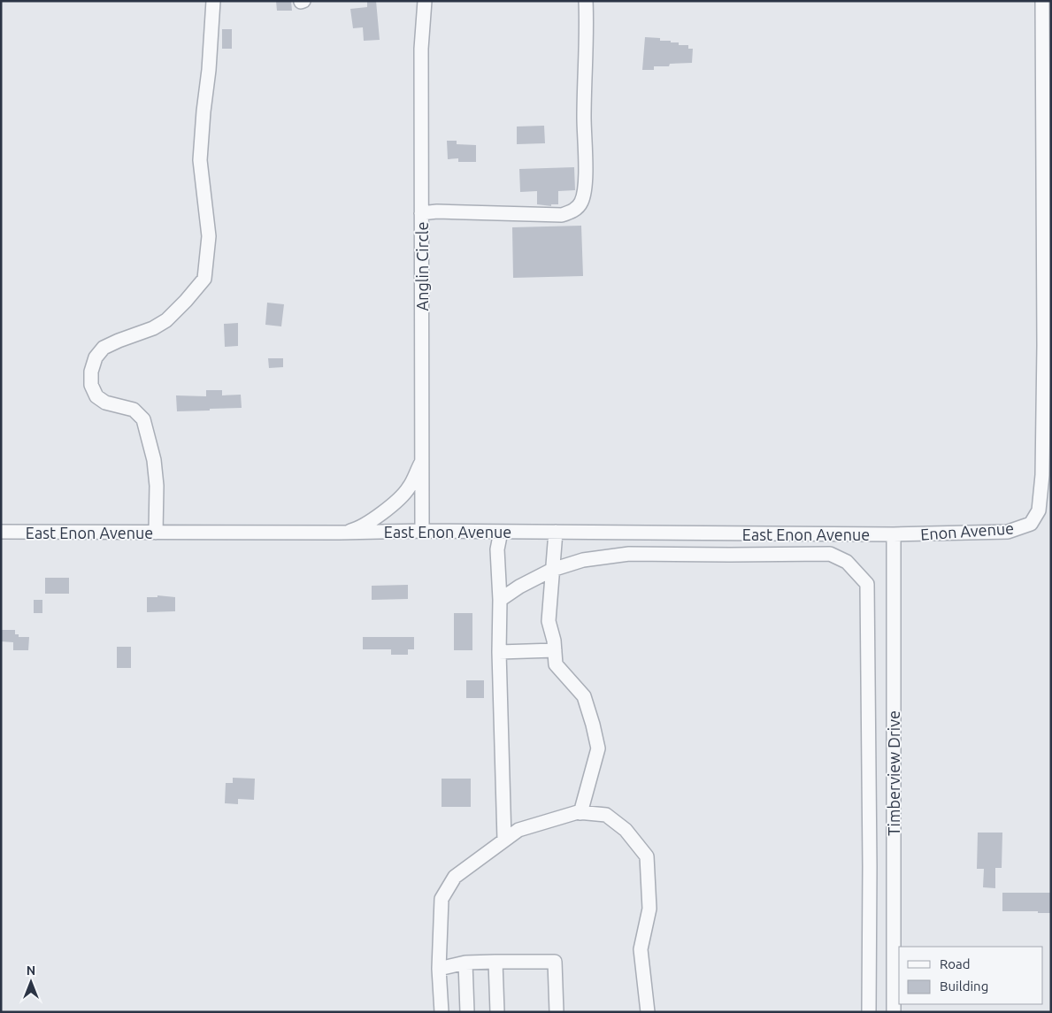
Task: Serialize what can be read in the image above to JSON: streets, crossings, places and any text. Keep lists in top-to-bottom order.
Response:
{
  "streets": {
    "street": [
      "Anglin Circle",
      "Enon Avenue",
      "East Enon Avenue",
      "Timberview Drive"
    ]
  },
  "crossings": [
    ["Anglin Circle", "East Enon Avenue"],
    ["Enon Avenue", "East Enon Avenue"],
    ["Enon Avenue", "Timberview Drive"],
    ["East Enon Avenue", "Timberview Drive"]
  ],
  "legend": ["Road", "Building"],
  "north": "top"
}
